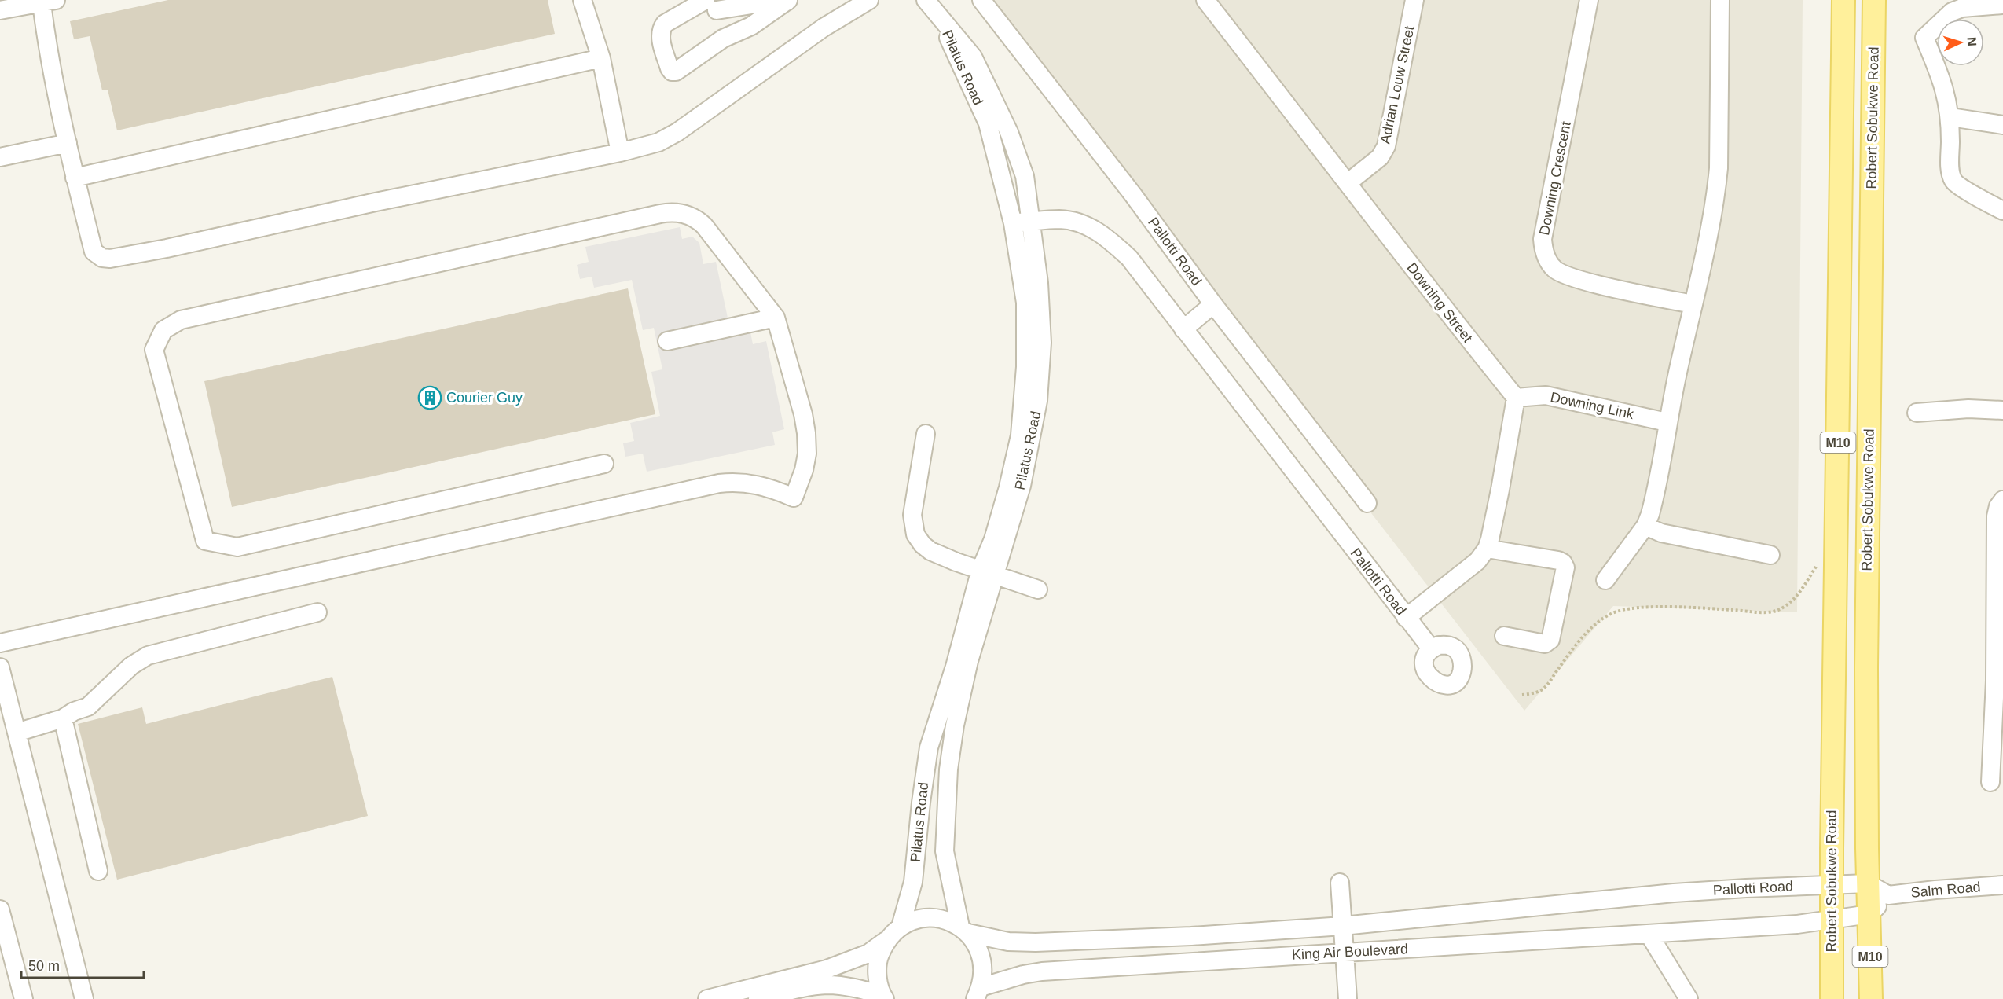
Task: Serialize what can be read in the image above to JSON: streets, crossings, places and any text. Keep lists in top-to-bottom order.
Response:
{
  "streets": {
    "main road": ["Robert Sobukwe Road", "M10"],
    "street": [
      "Pilatus Road",
      "Adrian Louw Street",
      "Downing Crescent",
      "Pallotti Road",
      "Downing Street",
      "Downing Link",
      "Salm Road",
      "King Air Boulevard"
    ]
  },
  "crossings": [
    ["Pilatus Road", "Pallotti Road"],
    ["Pilatus Road", "King Air Boulevard"],
    ["Adrian Louw Street", "Downing Street"],
    ["Robert Sobukwe Road", "Pallotti Road"],
    ["Robert Sobukwe Road", "King Air Boulevard"],
    ["Pallotti Road", "King Air Boulevard"],
    ["Downing Street", "Downing Link"]
  ],
  "places": {
    "building": ["Courier Guy"]
  },
  "scale_bar": "50 m",
  "north": "right"
}
